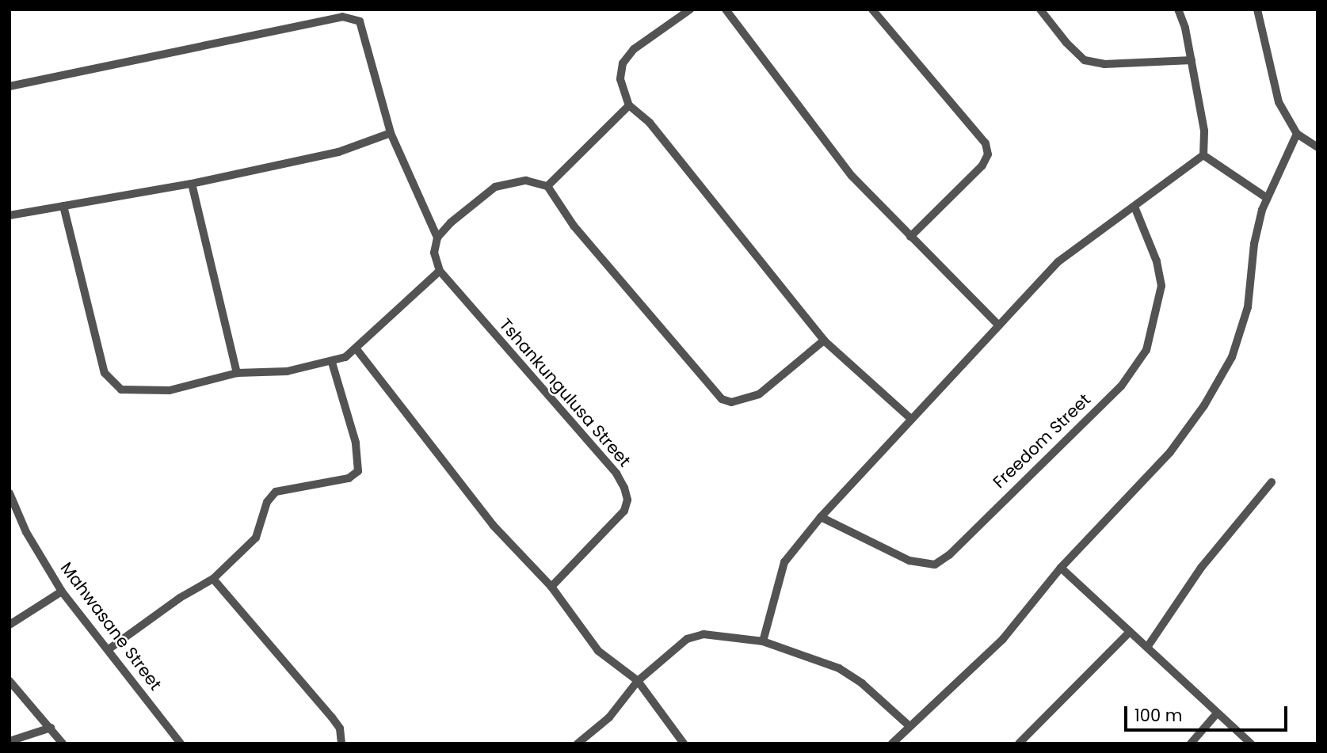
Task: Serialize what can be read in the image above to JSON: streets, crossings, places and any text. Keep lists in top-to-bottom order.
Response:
{
  "streets": {
    "street": ["Tshankungulusa Street", "Freedom Street", "Mahwasane Street"]
  },
  "scale_bar": "100 m"
}
